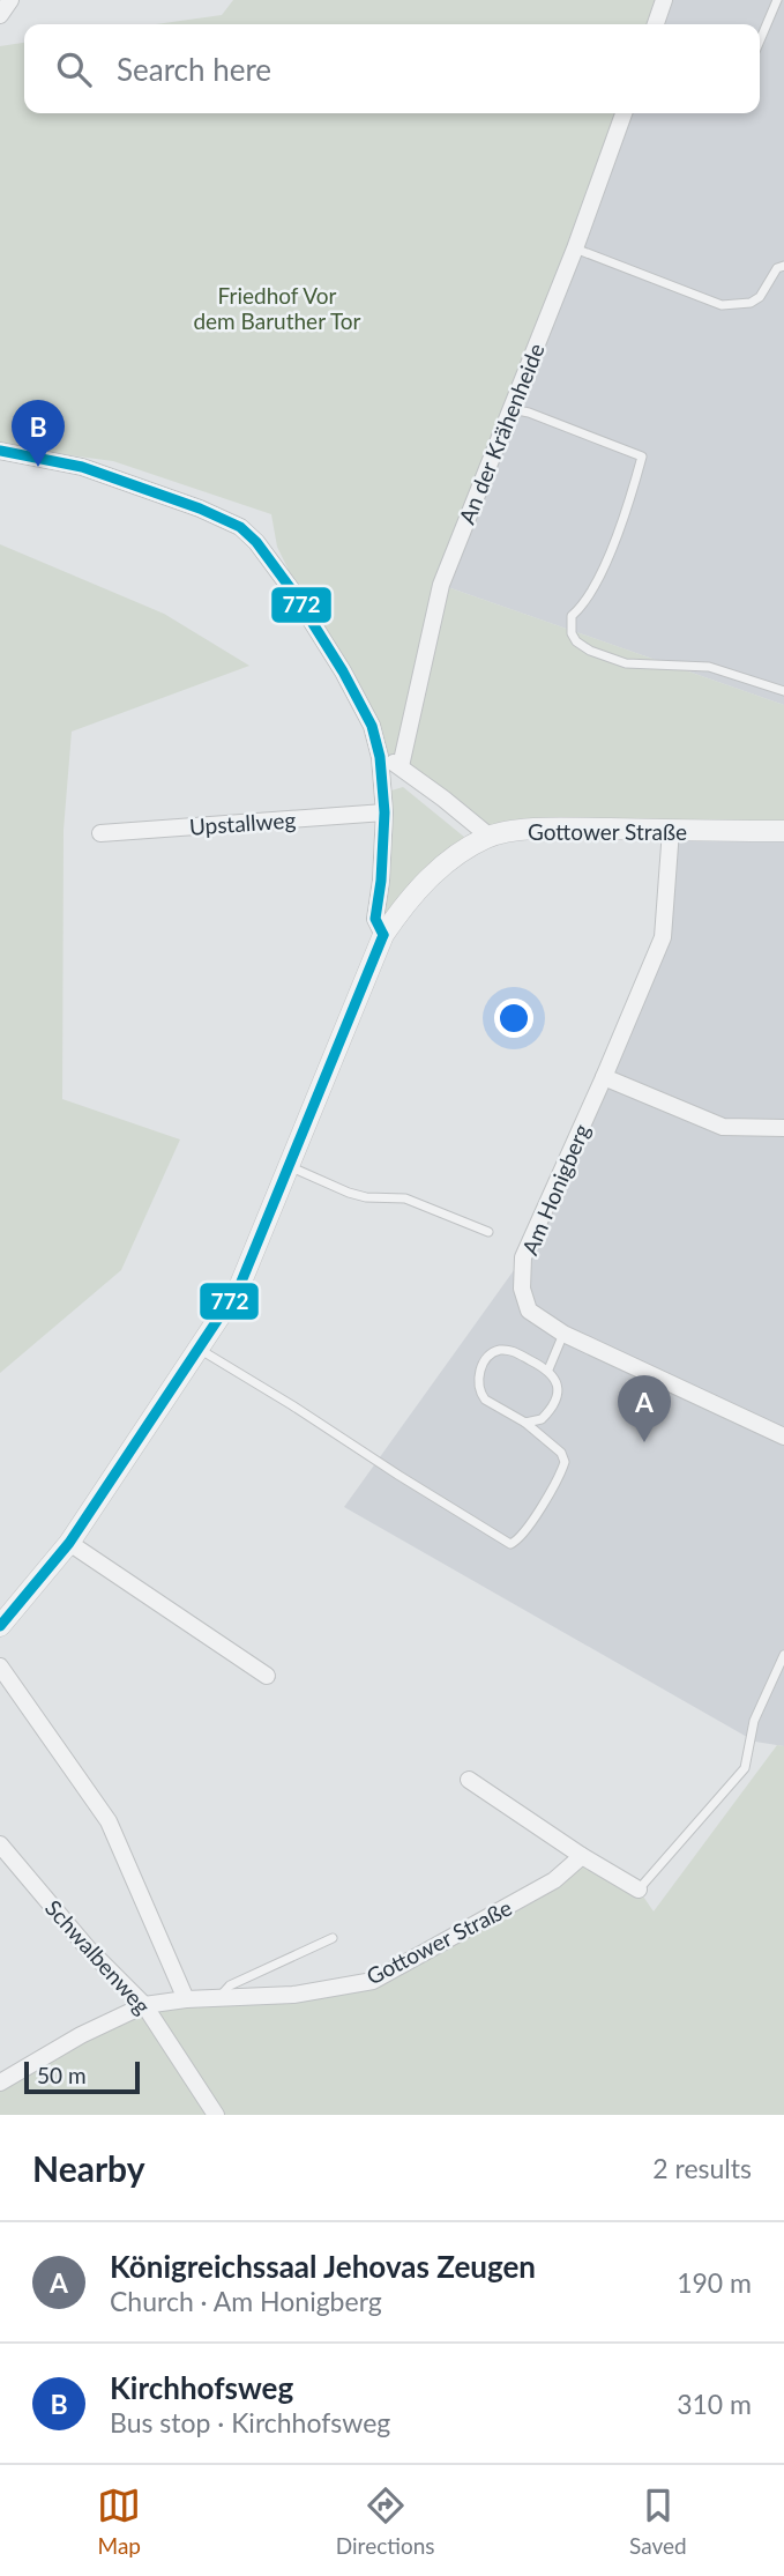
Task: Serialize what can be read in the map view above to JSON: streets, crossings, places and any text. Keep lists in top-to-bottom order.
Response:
{
  "streets": {
    "street": [
      "An der Krähenheide",
      "Upstallweg",
      "Gottower Straße",
      "Am Honigberg",
      "Schwalbenweg"
    ]
  },
  "crossings": [
    ["Gottower Straße", "Am Honigberg"],
    ["Gottower Straße", "Schwalbenweg"]
  ],
  "parks": ["Friedhof Vor dem Baruther Tor"],
  "lines": ["transit line 772"],
  "scale_bar": "50 m",
  "page": {
    "search": "Search here",
    "pins": ["B", "A"],
    "scale": "50 m",
    "heading": ["Nearby", "2 results"],
    "list": [
      {
        "mark": "A",
        "name": "Königreichssaal Jehovas Zeugen",
        "note": "Church · Am Honigberg",
        "value": "190 m"
      },
      {
        "mark": "B",
        "name": "Kirchhofsweg",
        "note": "Bus stop · Kirchhofsweg",
        "value": "310 m"
      }
    ],
    "nav": ["Map", "Directions", "Saved"]
  }
}
